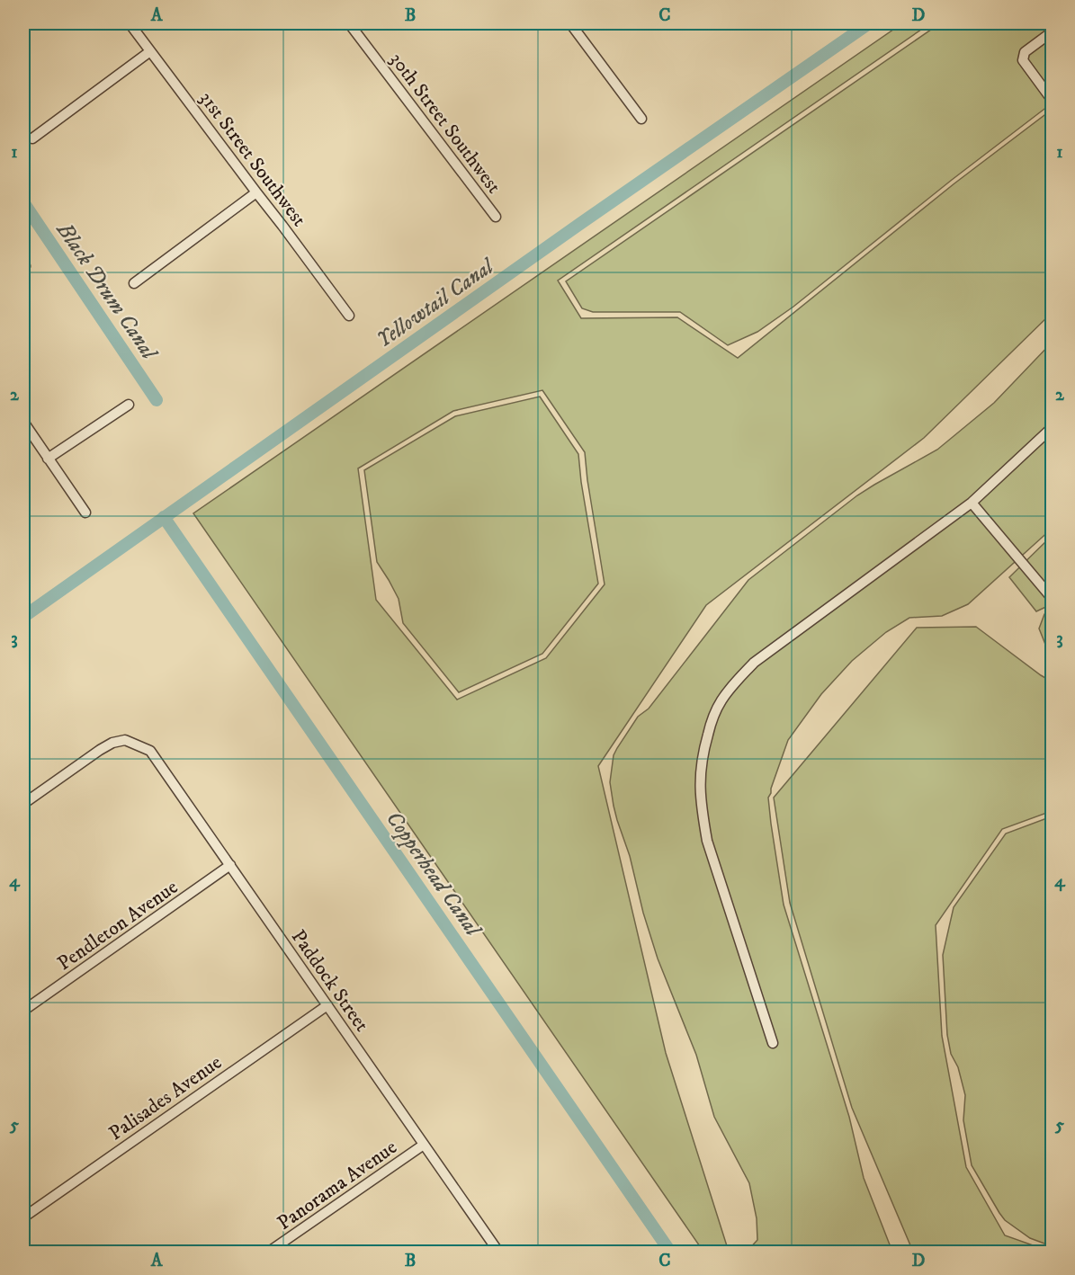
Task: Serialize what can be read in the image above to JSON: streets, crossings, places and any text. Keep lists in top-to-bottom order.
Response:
{
  "streets": {
    "street": [
      "30th Street Southwest",
      "31st Street Southwest",
      "Pendleton Avenue",
      "Paddock Street",
      "Palisades Avenue",
      "Panorama Avenue"
    ]
  },
  "crossings": [
    ["Pendleton Avenue", "Paddock Street"],
    ["Paddock Street", "Palisades Avenue"],
    ["Paddock Street", "Panorama Avenue"]
  ],
  "water": ["Black Drum Canal", "Yellowtail Canal", "Copperhead Canal"],
  "grid": {
    "columns": [
      "A",
      "B",
      "C",
      "D"
    ],
    "rows": [
      "1",
      "2",
      "3",
      "4",
      "5"
    ]
  }
}
